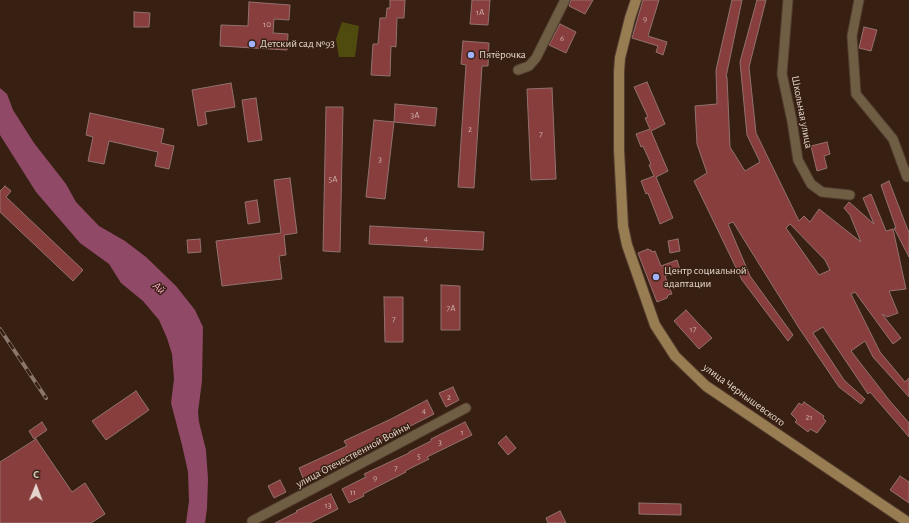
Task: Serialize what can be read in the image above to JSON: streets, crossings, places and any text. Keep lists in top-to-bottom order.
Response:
{
  "streets": {
    "main road": ["улица Чернышевского"],
    "street": ["Школьная улица", "улица Отечественной Войны"]
  },
  "water": ["Ай"],
  "places": ["Детский сад №93", "Пятёрочка", "Центр социальной адаптации"],
  "house_numbers": [
    "1А",
    "9",
    "10",
    "6",
    "3А",
    "2",
    "7",
    "3",
    "5А",
    "4",
    "7А",
    "7",
    "17",
    "2",
    "4",
    "21",
    "1",
    "3",
    "5",
    "7",
    "9",
    "11",
    "13"
  ],
  "north": "top"
}
